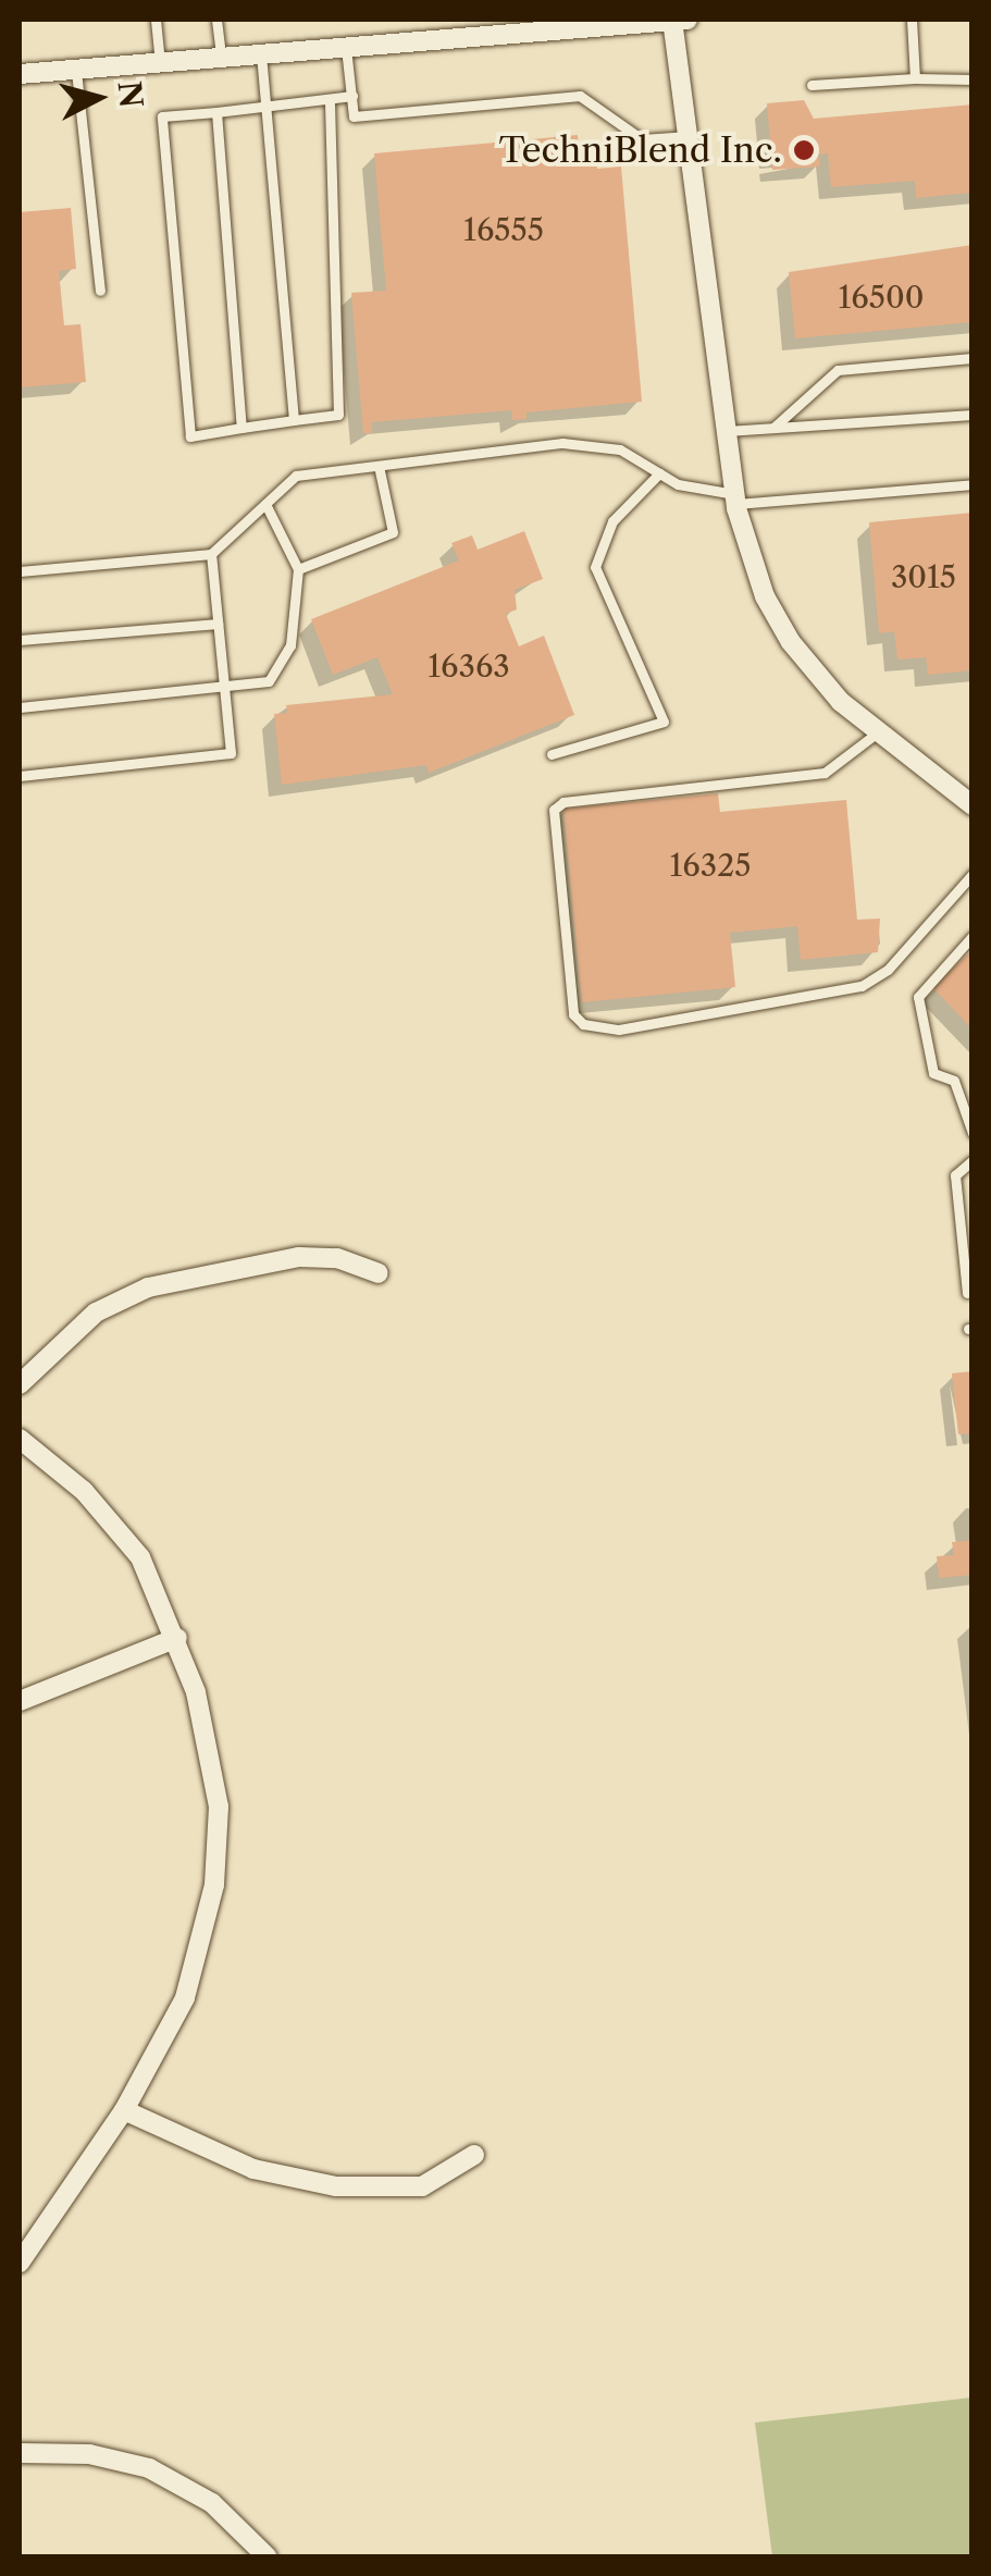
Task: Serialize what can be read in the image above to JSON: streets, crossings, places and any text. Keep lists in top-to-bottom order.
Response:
{
  "places": ["TechniBlend Inc."],
  "house_numbers": [
    "16555",
    "16500",
    "3015",
    "16363",
    "16325"
  ],
  "north": "right"
}
